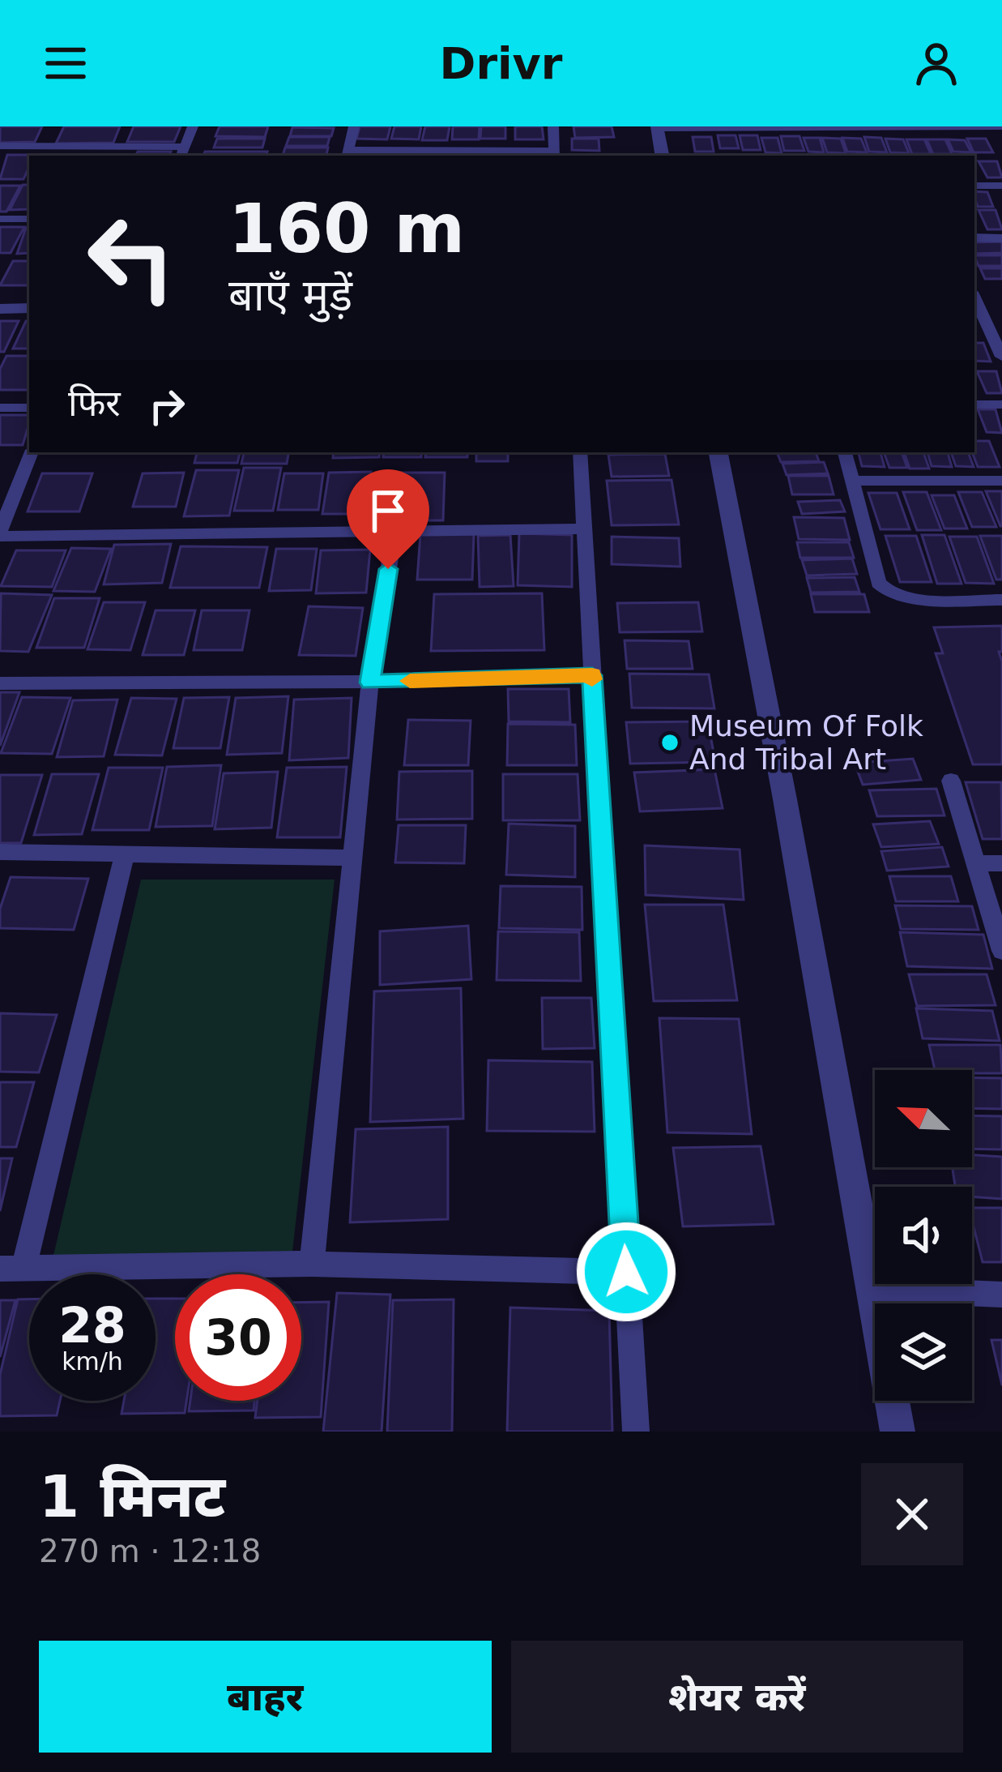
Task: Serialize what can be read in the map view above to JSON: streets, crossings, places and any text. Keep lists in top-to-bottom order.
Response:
{
  "places": ["Museum Of Folk And Tribal Art"],
  "north": "top left",
  "page": {
    "header": "Drivr",
    "turn": ["160 m", "बाएँ मुड़ें"],
    "then": "फिर",
    "speed": "28 km/h",
    "limit": "30",
    "heading": ["1 मिनट", "270 m · 12:18"],
    "buttons": ["बाहर", "शेयर करें"]
  }
}
